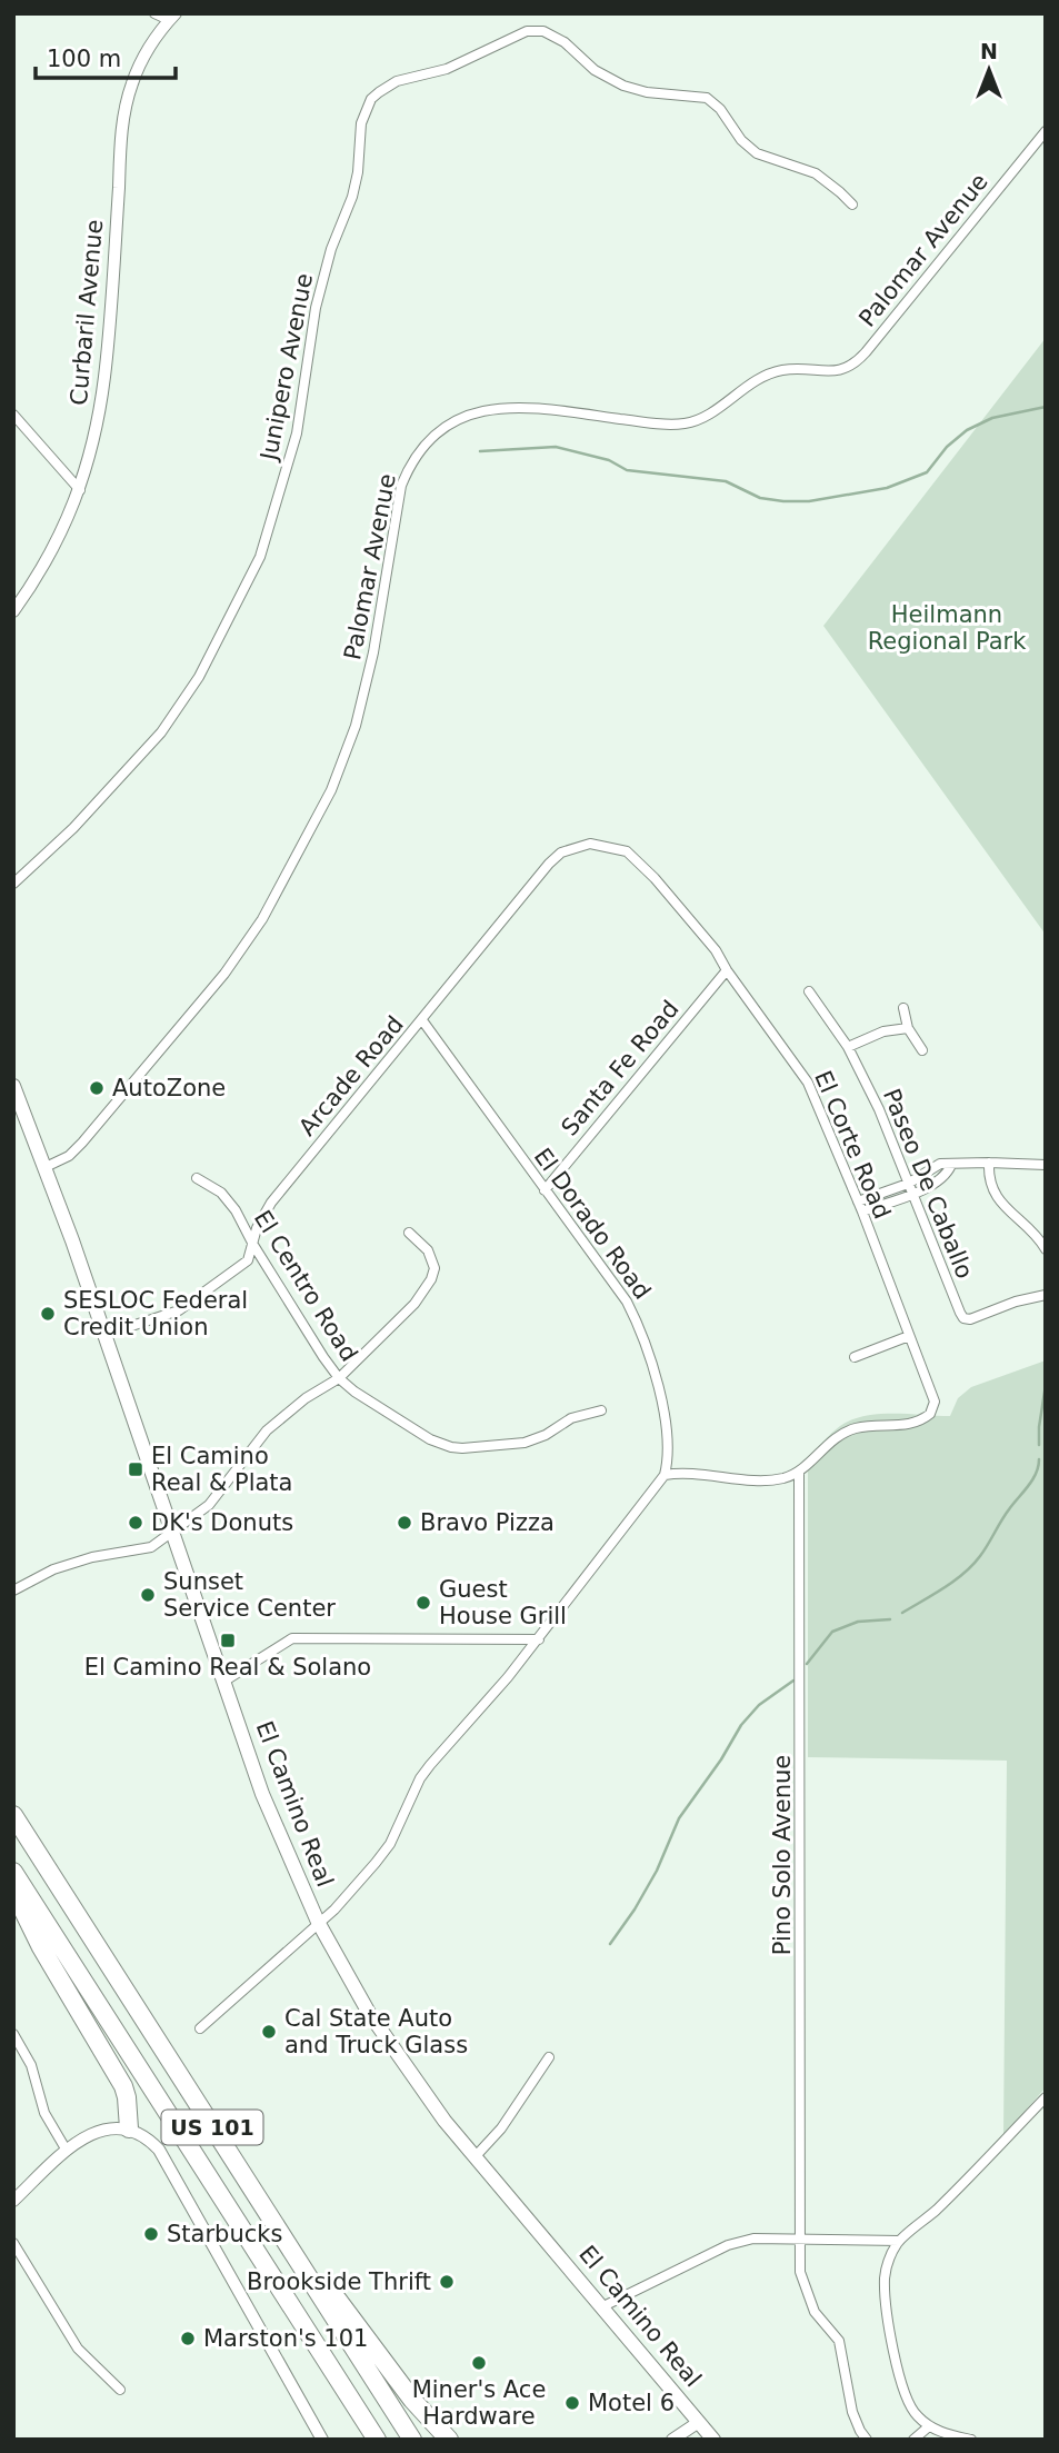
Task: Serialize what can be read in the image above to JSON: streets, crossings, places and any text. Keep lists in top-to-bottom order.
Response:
{
  "streets": {
    "highway": ["US 101"],
    "main road": ["El Camino Real"],
    "street": [
      "Palomar Avenue",
      "Curbaril Avenue",
      "Junipero Avenue",
      "Santa Fe Road",
      "Arcade Road",
      "El Corte Road",
      "Paseo De Caballo",
      "El Dorado Road",
      "El Centro Road",
      "Pino Solo Avenue"
    ]
  },
  "crossings": [
    ["Palomar Avenue", "El Camino Real"],
    ["Santa Fe Road", "El Corte Road"],
    ["Santa Fe Road", "El Dorado Road"],
    ["Arcade Road", "El Corte Road"],
    ["Arcade Road", "El Dorado Road"],
    ["Arcade Road", "El Centro Road"],
    ["Arcade Road", "El Camino Real"],
    ["El Corte Road", "Pino Solo Avenue"]
  ],
  "parks": ["Heilmann Regional Park"],
  "places": {
    "other": [
      "AutoZone",
      "SESLOC Federal Credit Union",
      "DK's Donuts",
      "Bravo Pizza",
      "Sunset Service Center",
      "Guest House Grill",
      "Cal State Auto and Truck Glass",
      "Starbucks",
      "Brookside Thrift",
      "Marston's 101",
      "Miner's Ace Hardware",
      "Motel 6"
    ],
    "transit": ["El Camino Real & Plata", "El Camino Real & Solano"]
  },
  "scale_bar": "100 m",
  "north": "top"
}
